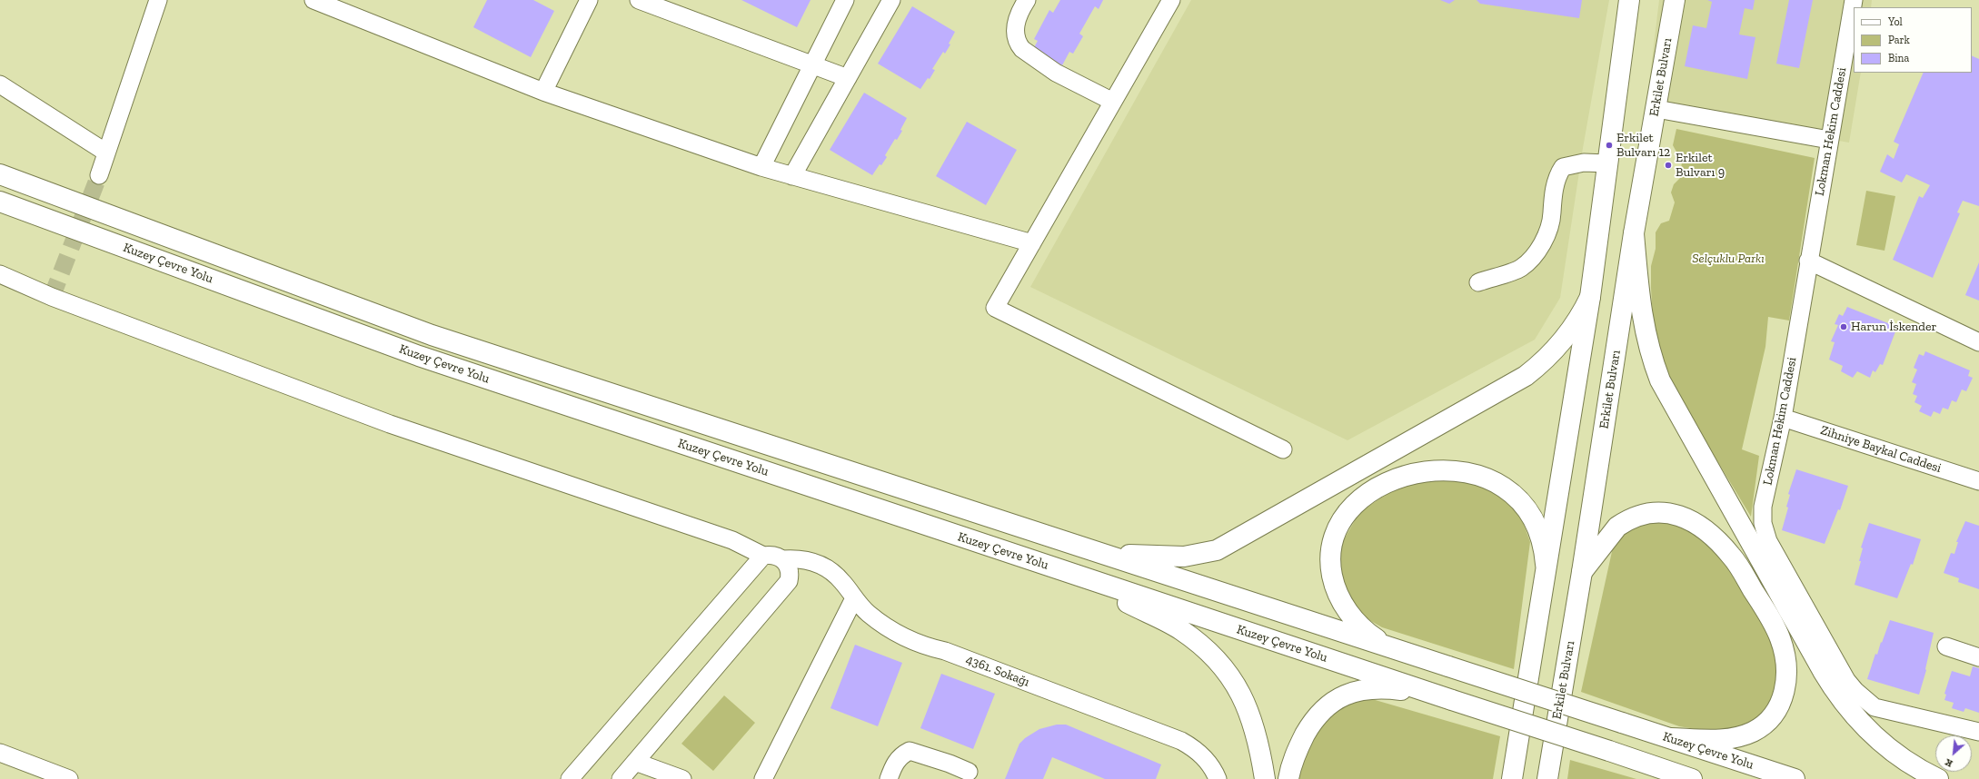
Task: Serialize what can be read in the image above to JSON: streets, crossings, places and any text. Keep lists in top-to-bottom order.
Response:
{
  "streets": {
    "main road": ["Erkilet Bulvarı", "Kuzey Çevre Yolu"],
    "street": ["Lokman Hekim Caddesi", "Zihniye Baykal Caddesi", "4361. Sokağı"]
  },
  "crossings": [
    ["Lokman Hekim Caddesi", "Zihniye Baykal Caddesi"]
  ],
  "parks": ["Selçuklu Parkı"],
  "places": ["Erkilet Bulvarı 12", "Erkilet Bulvarı 9", "Harun İskender"],
  "legend": ["Yol", "Park", "Bina"],
  "north": "bottom left"
}
